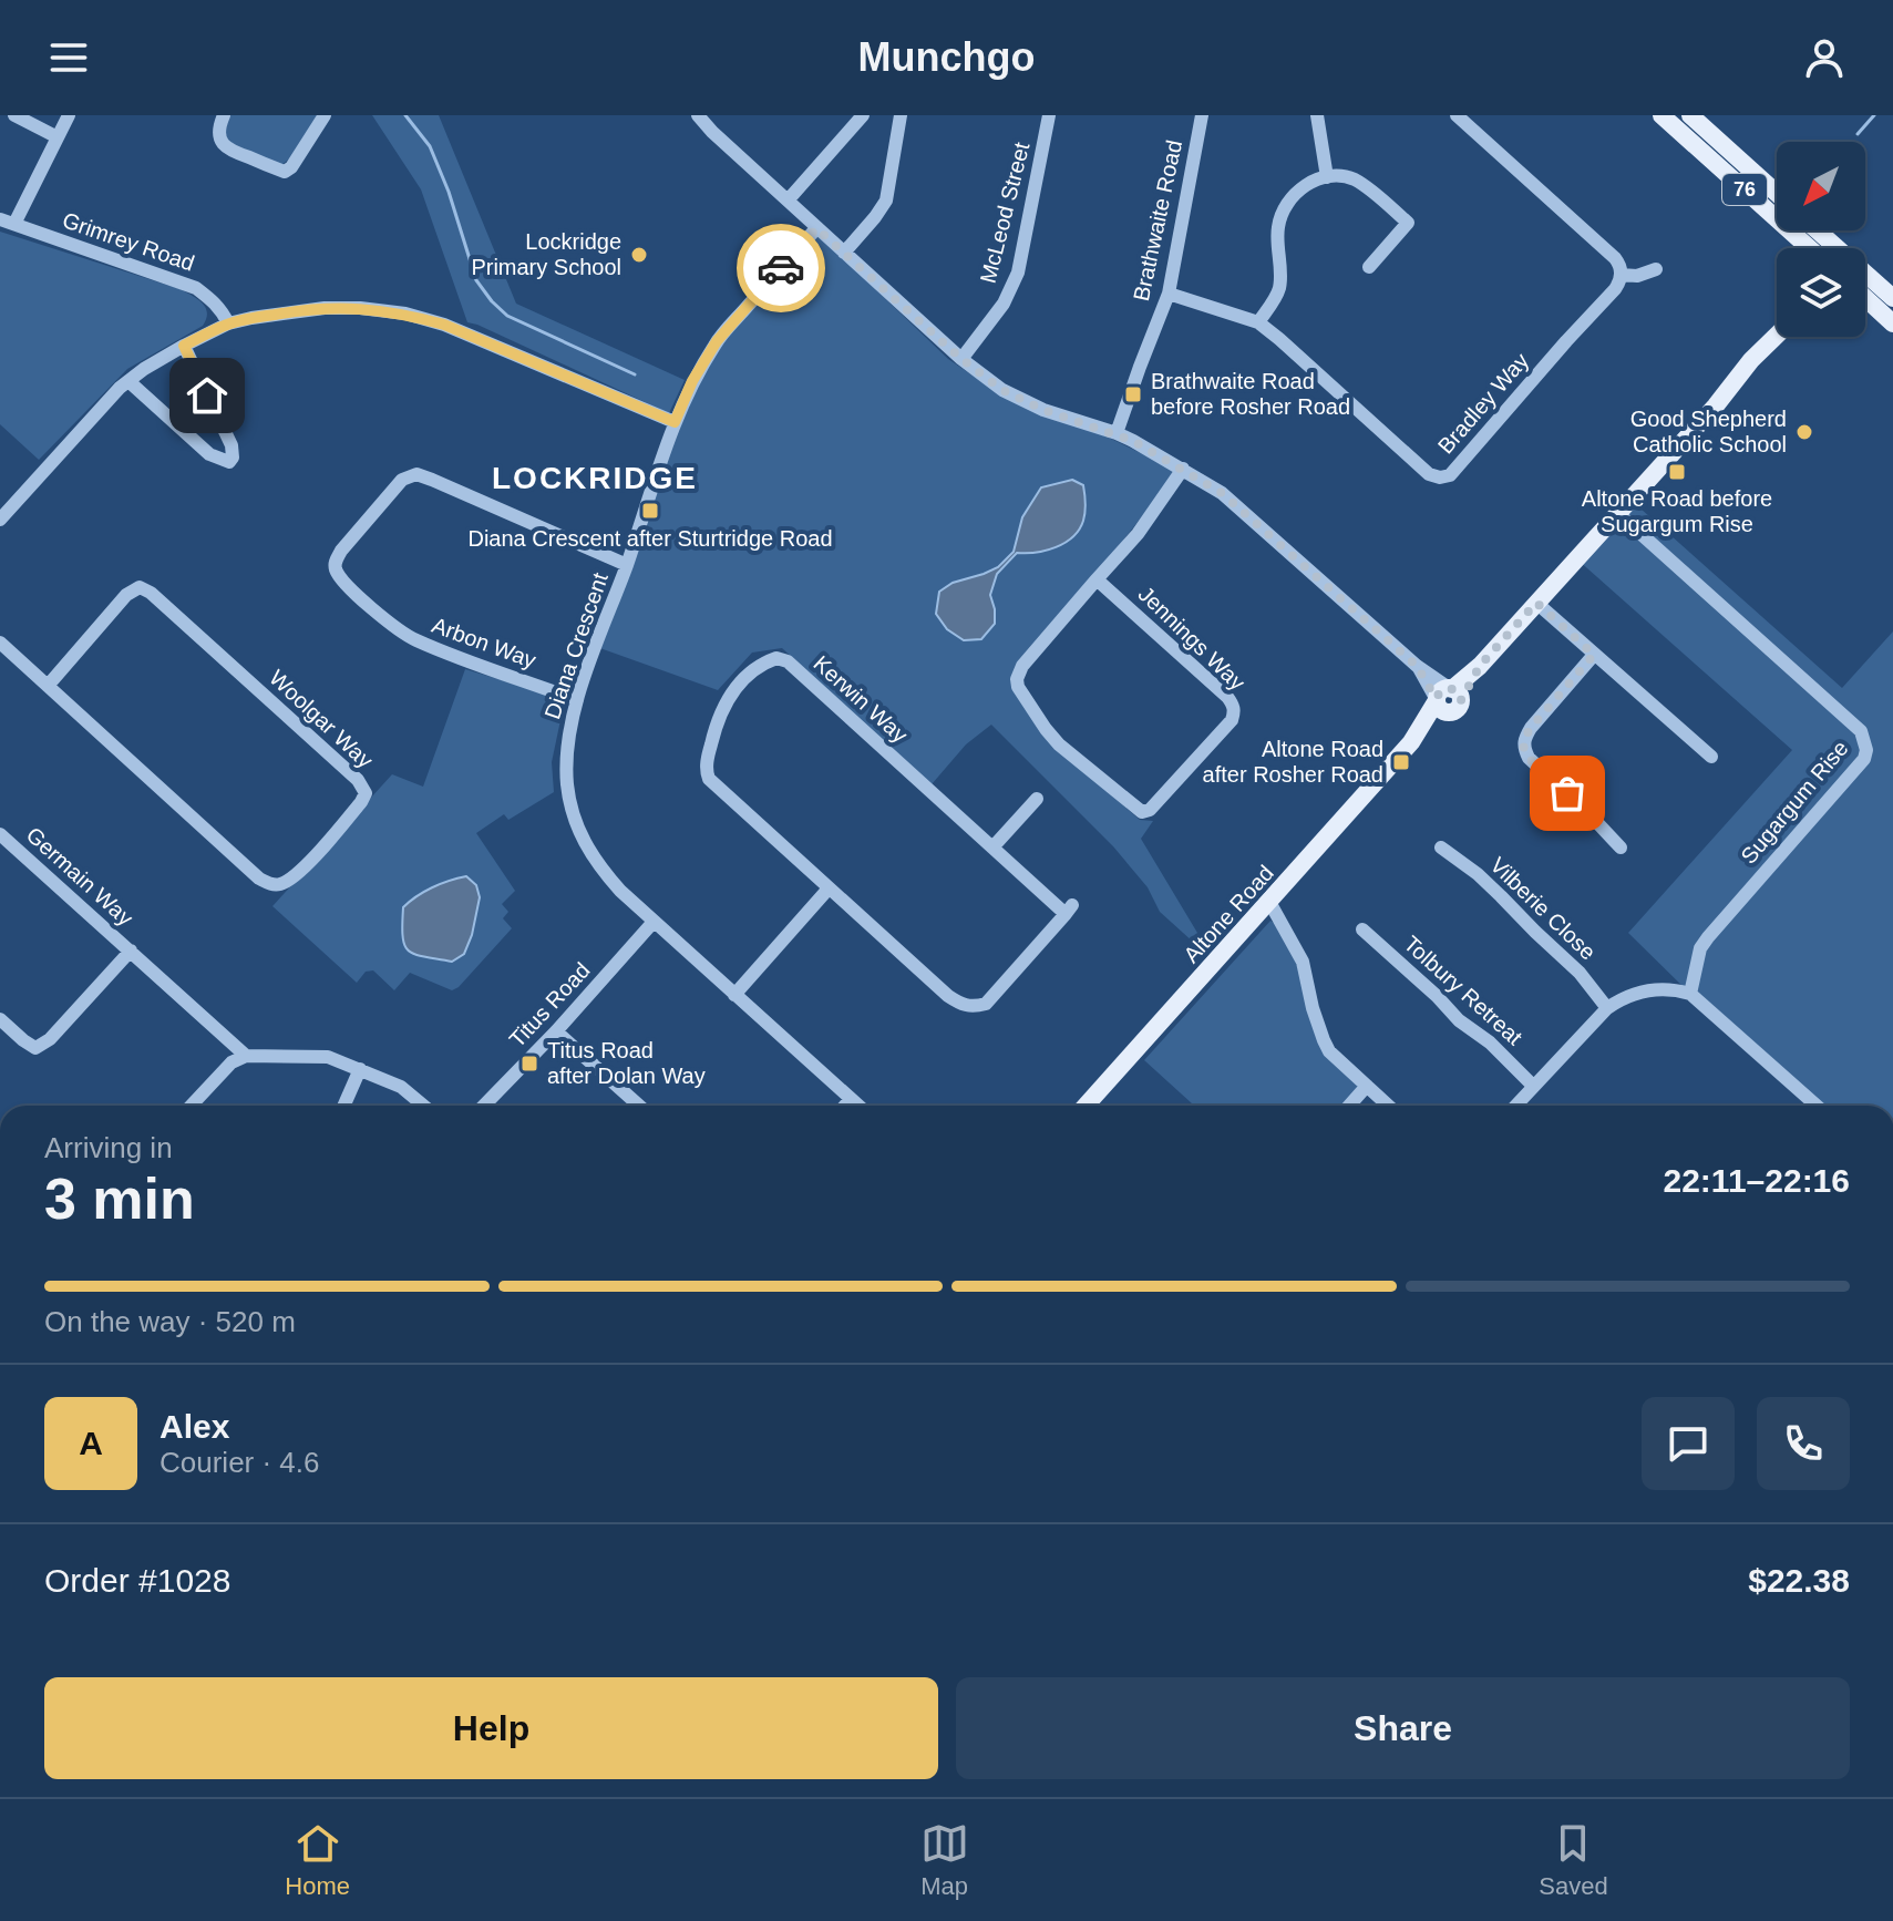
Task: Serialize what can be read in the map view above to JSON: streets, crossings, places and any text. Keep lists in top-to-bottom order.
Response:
{
  "streets": {
    "main road": ["76", "Altone Road"],
    "street": [
      "McLeod Street",
      "Brathwaite Road",
      "Grimrey Road",
      "Bradley Way",
      "Jennings Way",
      "Arbon Way",
      "Diana Crescent",
      "Kerwin Way",
      "Woolgar Way",
      "Sugargum Rise",
      "Germain Way",
      "Vilberie Close",
      "Tolbury Retreat",
      "Titus Road"
    ]
  },
  "crossings": [
    ["Brathwaite Road", "Bradley Way"],
    ["Arbon Way", "Diana Crescent"],
    ["Diana Crescent", "Titus Road"],
    ["Sugargum Rise", "Altone Road"]
  ],
  "districts": ["LOCKRIDGE"],
  "places": {
    "other": ["Lockridge Primary School", "Good Shepherd Catholic School"],
    "transit": [
      "Brathwaite Road before Rosher Road",
      "Altone Road before Sugargum Rise",
      "Diana Crescent after Sturtridge Road",
      "Altone Road after Rosher Road",
      "Titus Road after Dolan Way"
    ]
  },
  "north": "bottom left",
  "page": {
    "header": "Munchgo",
    "heading": ["3 min", "Arriving in", "22:11–22:16"],
    "panel": [
      "Alex",
      "Courier · 4.6",
      "Order #1028",
      "$22.38"
    ],
    "bar": "On the way · 520 m",
    "round": "A",
    "buttons": ["Help", "Share"],
    "tabs": ["Home", "Map", "Saved"]
  }
}
